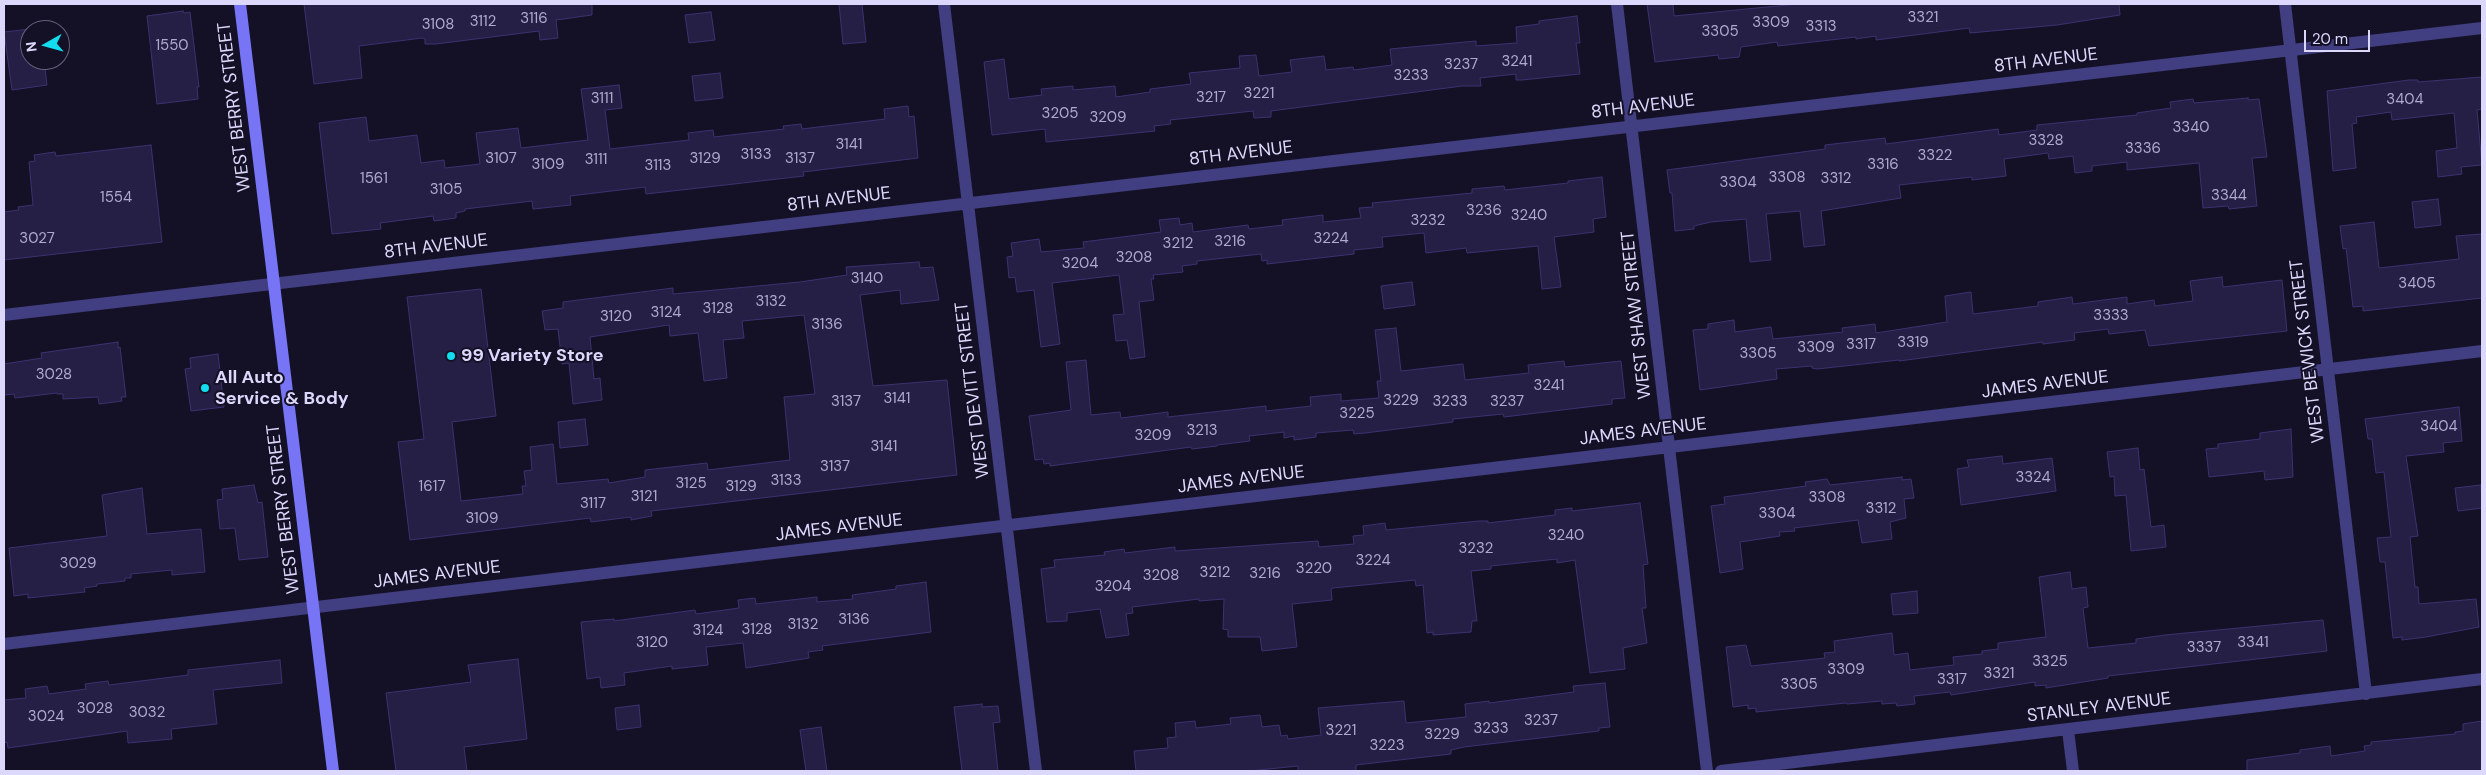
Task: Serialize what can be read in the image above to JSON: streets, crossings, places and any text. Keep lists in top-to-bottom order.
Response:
{
  "streets": {
    "main road": ["WEST BERRY STREET"],
    "street": [
      "8TH AVENUE",
      "WEST SHAW STREET",
      "WEST BEWICK STREET",
      "JAMES AVENUE",
      "WEST DEVITT STREET",
      "STANLEY AVENUE"
    ]
  },
  "crossings": [
    ["8TH AVENUE", "WEST BERRY STREET"],
    ["8TH AVENUE", "WEST SHAW STREET"],
    ["8TH AVENUE", "WEST BEWICK STREET"],
    ["8TH AVENUE", "WEST DEVITT STREET"],
    ["WEST BERRY STREET", "JAMES AVENUE"],
    ["WEST SHAW STREET", "JAMES AVENUE"],
    ["WEST BEWICK STREET", "JAMES AVENUE"],
    ["WEST BEWICK STREET", "STANLEY AVENUE"],
    ["JAMES AVENUE", "WEST DEVITT STREET"]
  ],
  "places": ["99 Variety Store", "All Auto Service & Body"],
  "house_numbers": [
    "3321",
    "3116",
    "3112",
    "3309",
    "3108",
    "3313",
    "3305",
    "1550",
    "3241",
    "3237",
    "3233",
    "3221",
    "3217",
    "3111",
    "3404",
    "3205",
    "3209",
    "3340",
    "3328",
    "3141",
    "3336",
    "3133",
    "3322",
    "3107",
    "3129",
    "3137",
    "3111",
    "3109",
    "3316",
    "3113",
    "3308",
    "1561",
    "3312",
    "3304",
    "3105",
    "3344",
    "1554",
    "3236",
    "3240",
    "3232",
    "3027",
    "3224",
    "3216",
    "3212",
    "3208",
    "3204",
    "3140",
    "3405",
    "3132",
    "3128",
    "3124",
    "3333",
    "3120",
    "3136",
    "3319",
    "3317",
    "3309",
    "3305",
    "3028",
    "3241",
    "3141",
    "3229",
    "3137",
    "3233",
    "3237",
    "3225",
    "3404",
    "3213",
    "3209",
    "3141",
    "3137",
    "3324",
    "3133",
    "3125",
    "1617",
    "3129",
    "3121",
    "3308",
    "3117",
    "3312",
    "3304",
    "3109",
    "3240",
    "3232",
    "3224",
    "3029",
    "3220",
    "3212",
    "3216",
    "3208",
    "3204",
    "3136",
    "3132",
    "3128",
    "3124",
    "3120",
    "3341",
    "3337",
    "3325",
    "3309",
    "3321",
    "3317",
    "3305",
    "3028",
    "3032",
    "3024",
    "3237",
    "3233",
    "3221",
    "3229",
    "3223"
  ],
  "scale_bar": "20 m",
  "north": "left"
}
